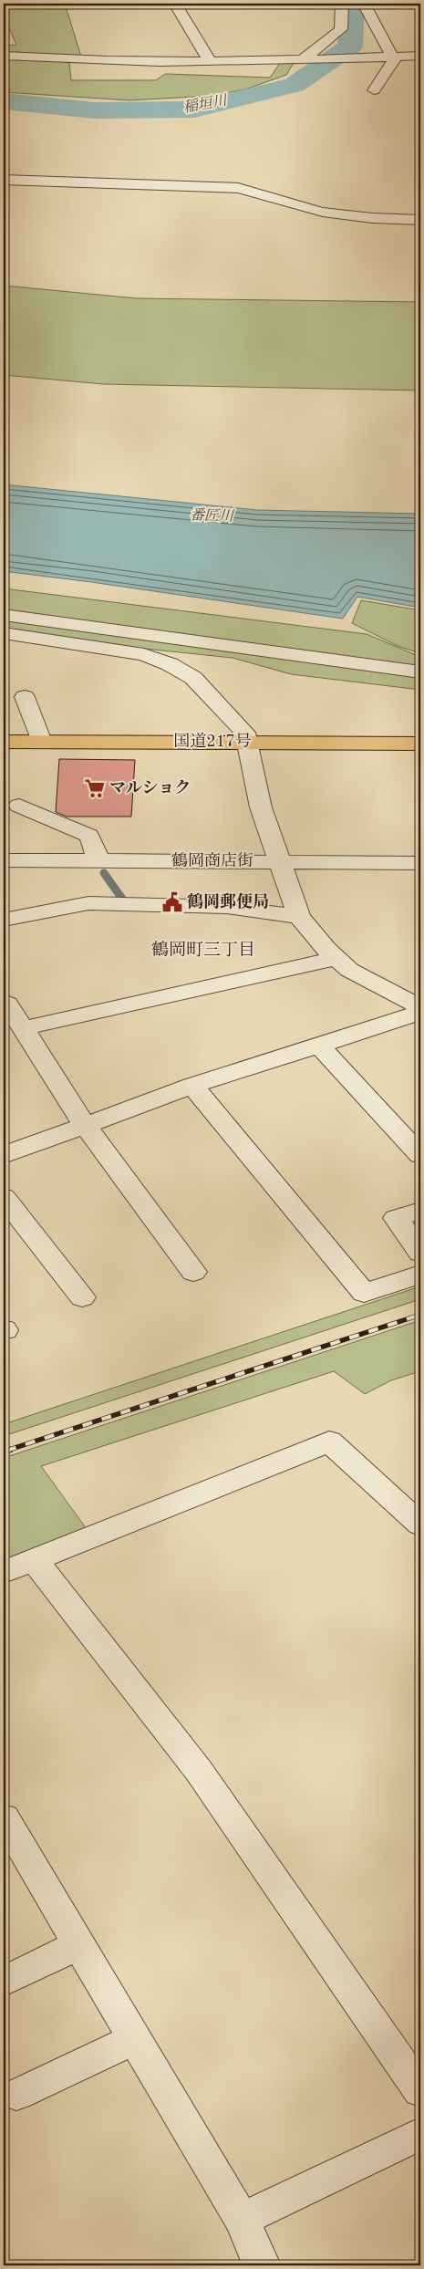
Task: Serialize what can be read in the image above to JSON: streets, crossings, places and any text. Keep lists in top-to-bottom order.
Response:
{
  "streets": {
    "highway": ["国道217号"],
    "street": ["鶴岡商店街"]
  },
  "districts": ["鶴岡町三丁目"],
  "water": ["稲垣川", "番匠川"],
  "places": {
    "supermarket": ["マルショク"],
    "public building": ["鶴岡郵便局"]
  }
}
